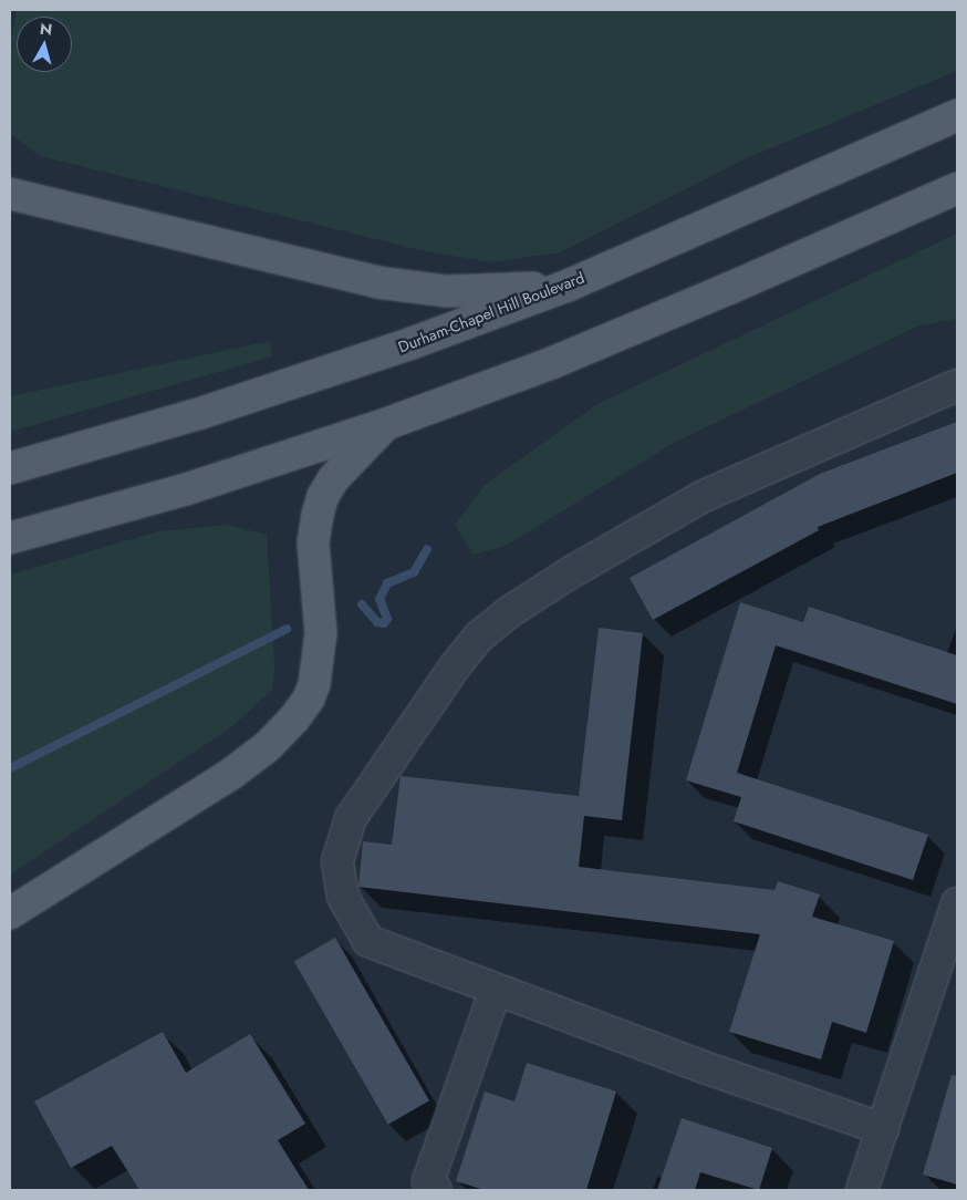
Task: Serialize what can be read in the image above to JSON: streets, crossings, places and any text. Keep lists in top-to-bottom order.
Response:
{
  "streets": {
    "main road": ["Durham-Chapel Hill Boulevard"]
  },
  "north": "top"
}
